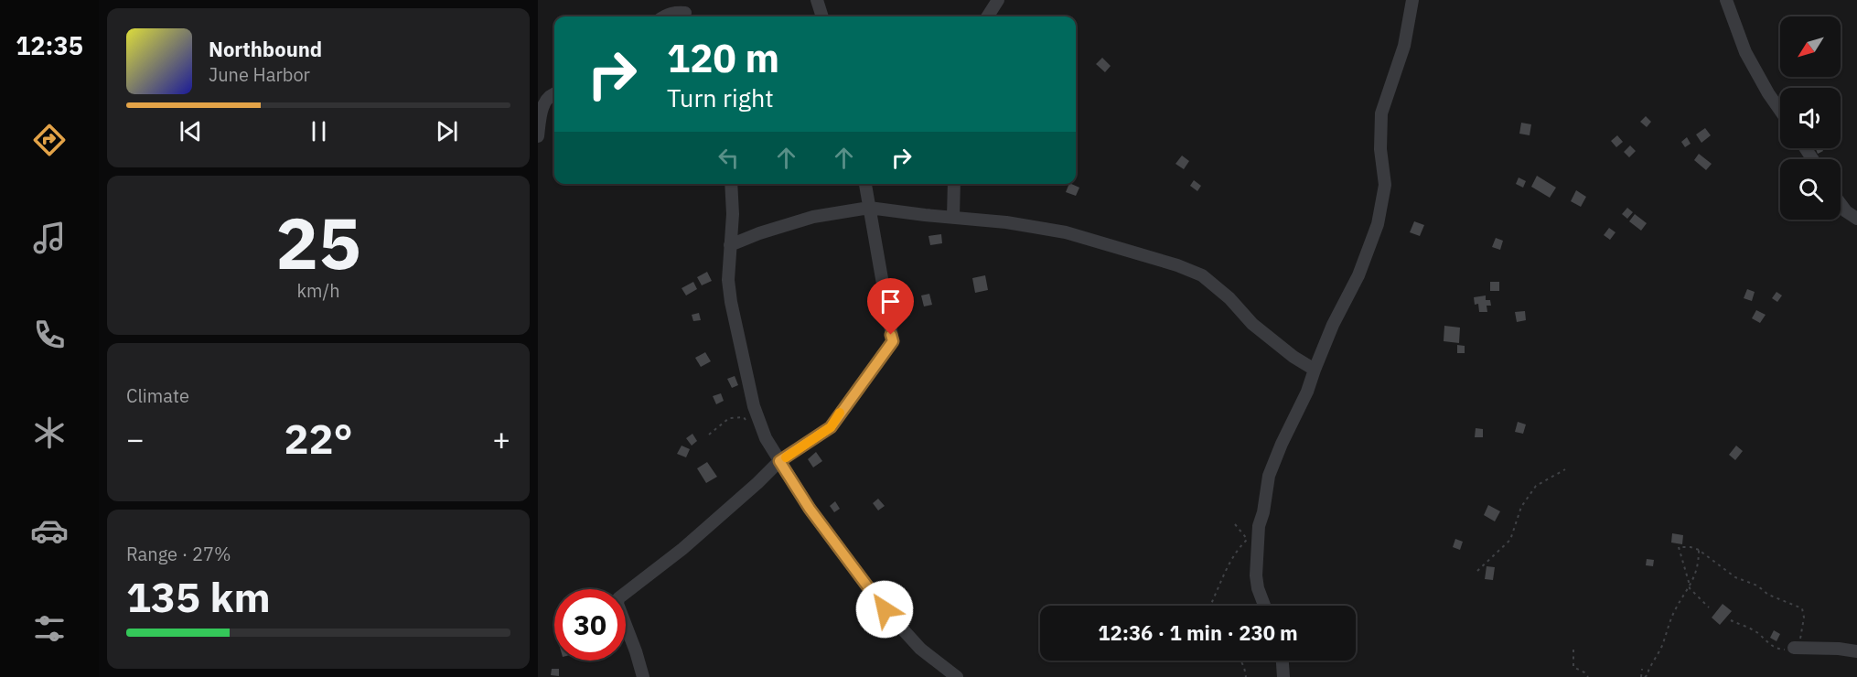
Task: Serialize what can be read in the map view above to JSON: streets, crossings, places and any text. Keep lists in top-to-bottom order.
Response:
{
  "north": "bottom left",
  "page": {
    "tabs": "12:35",
    "turn": ["120 m", "Turn right"],
    "song": ["Northbound", "June Harbor"],
    "tile": [
      ["25", "km/h"],
      "Climate",
      ["Range · 27%", "135 km"]
    ],
    "heat": ["−", "22°", "+"],
    "limit": "30",
    "trip": "12:36 · 1 min · 230 m"
  }
}
